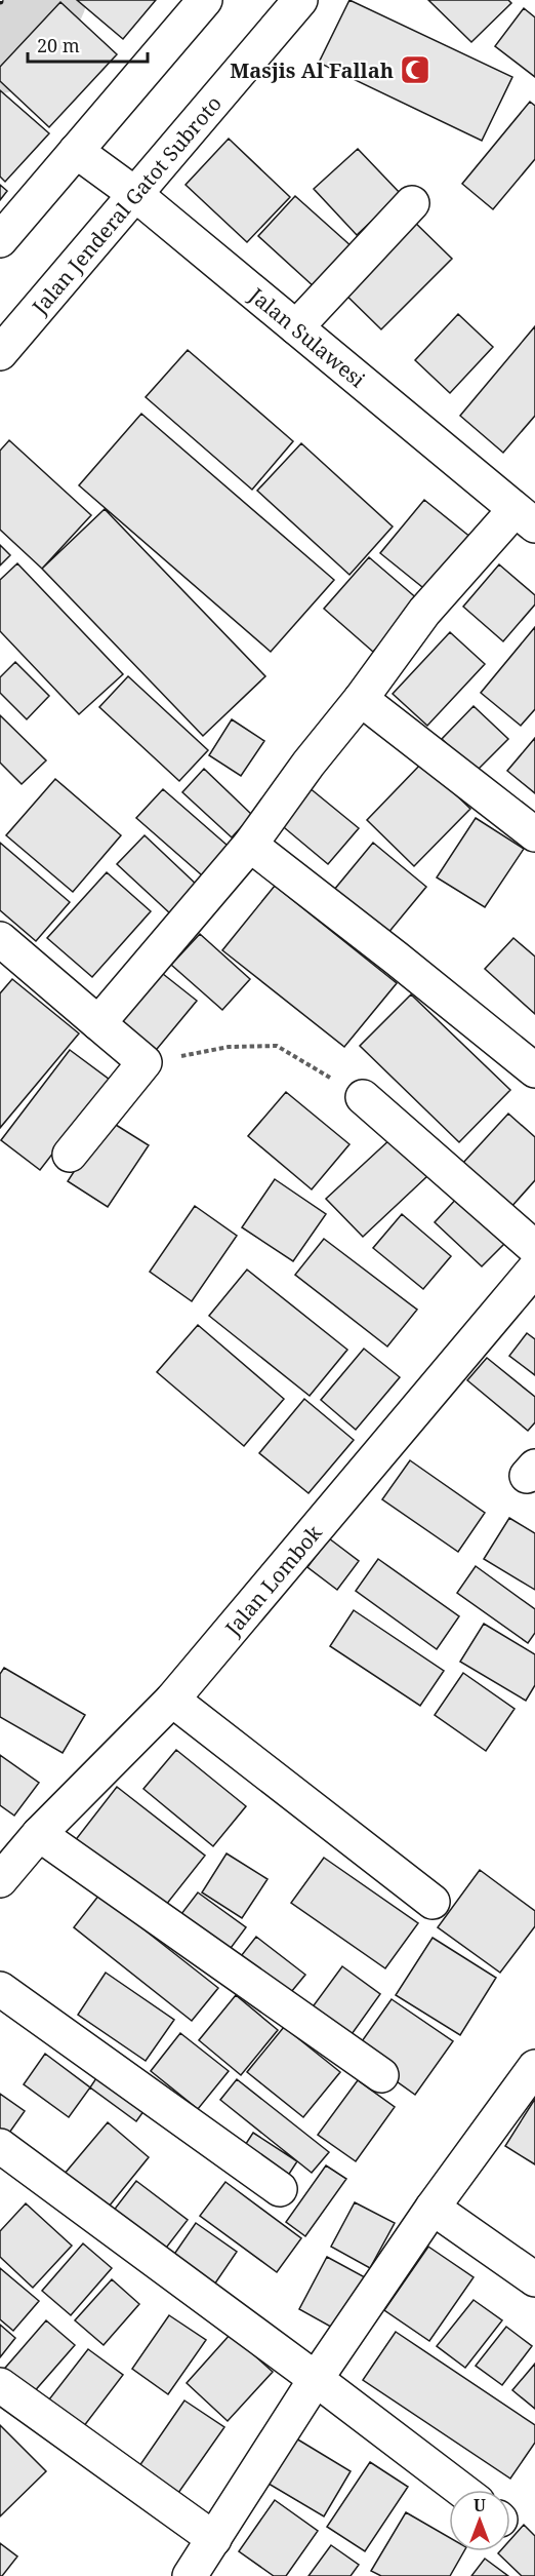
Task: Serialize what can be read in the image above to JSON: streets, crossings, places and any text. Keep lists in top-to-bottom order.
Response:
{
  "streets": {
    "street": ["Jalan Jenderal Gatot Subroto", "Jalan Sulawesi", "Jalan Lombok"]
  },
  "crossings": [
    ["Jalan Jenderal Gatot Subroto", "Jalan Sulawesi"]
  ],
  "places": {
    "mosque": ["Masjis Al Fallah"]
  },
  "scale_bar": "20 m",
  "north": "top"
}
